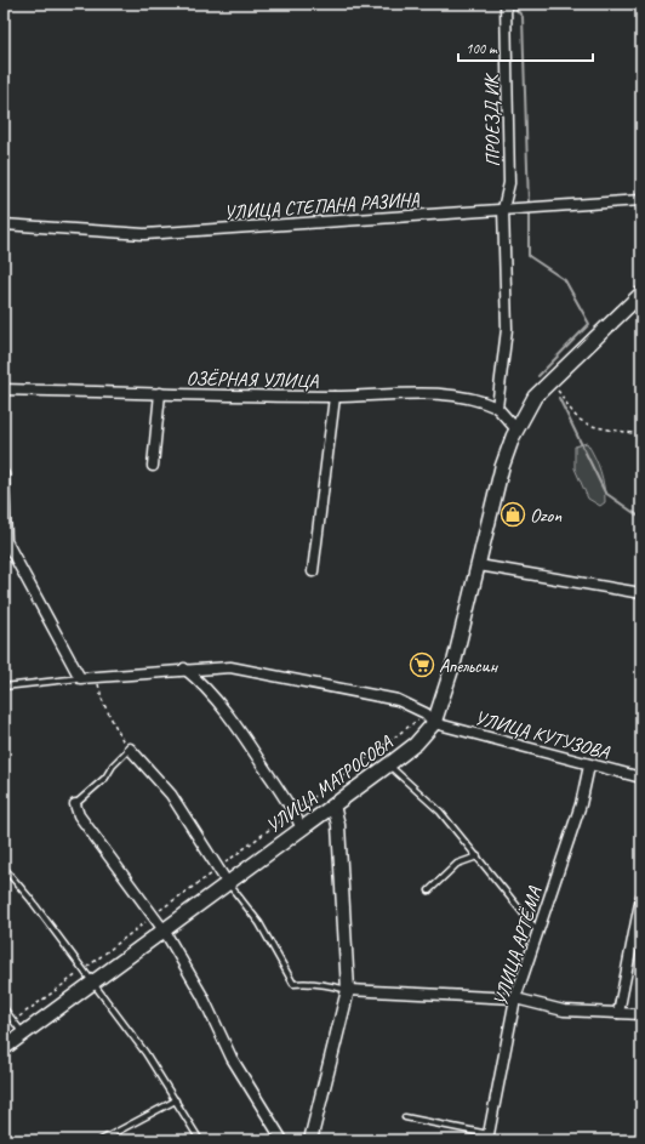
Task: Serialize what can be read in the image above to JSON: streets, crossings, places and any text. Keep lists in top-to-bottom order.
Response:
{
  "streets": {
    "main road": ["УЛИЦА МАТРОСОВА"],
    "street": [
      "ПРОЕЗД ИК",
      "УЛИЦА СТЕПАНА РАЗИНА",
      "ОЗЁРНАЯ УЛИЦА",
      "УЛИЦА КУТУЗОВА",
      "УЛИЦА АРТЁМА"
    ]
  },
  "crossings": [
    ["ПРОЕЗД ИК", "УЛИЦА СТЕПАНА РАЗИНА"],
    ["УЛИЦА КУТУЗОВА", "УЛИЦА МАТРОСОВА"],
    ["УЛИЦА КУТУЗОВА", "УЛИЦА АРТЁМА"]
  ],
  "places": {
    "shop": ["Ozon"],
    "supermarket": ["Апельсин"]
  },
  "scale_bar": "100 m"
}
